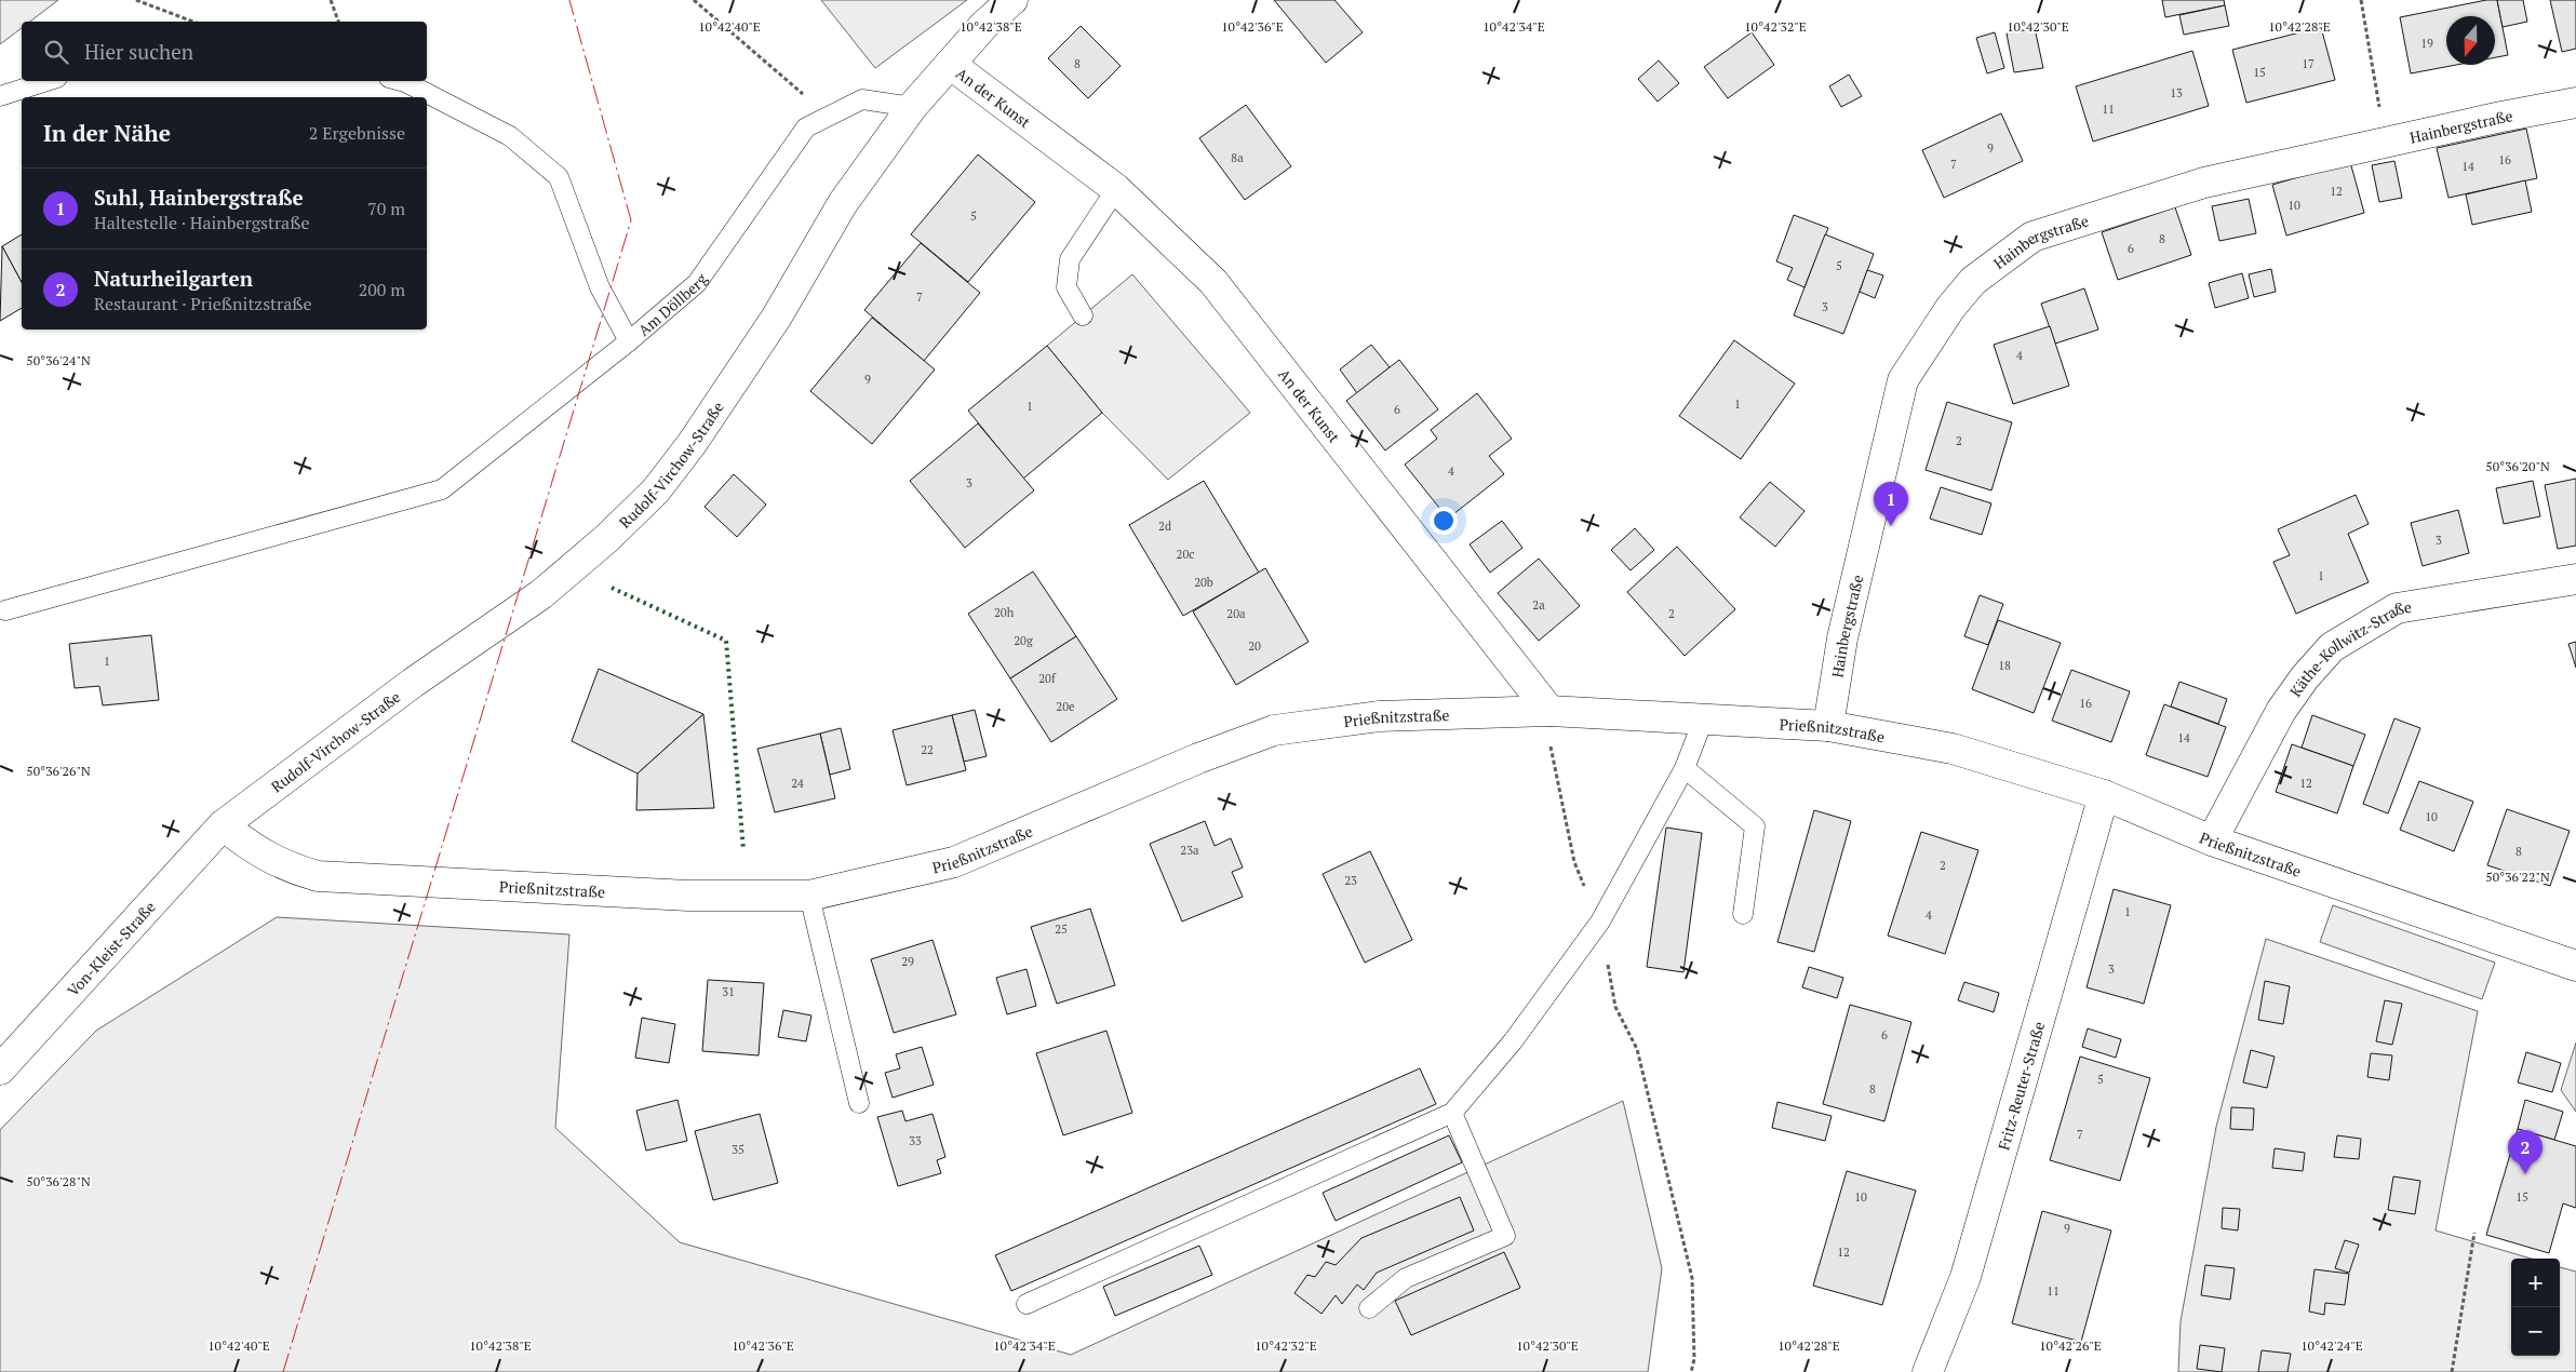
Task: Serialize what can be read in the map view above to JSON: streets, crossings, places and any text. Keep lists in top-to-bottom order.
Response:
{
  "streets": {
    "street": [
      "An der Kunst",
      "Hainbergstraße",
      "Rudolf-Virchow-Straße",
      "Käthe-Kollwitz-Straße",
      "Prießnitzstraße",
      "Von-Kleist-Straße",
      "Fritz-Reuter-Straße"
    ],
    "lane": ["Am Döllberg"]
  },
  "crossings": [
    ["An der Kunst", "Rudolf-Virchow-Straße"],
    ["An der Kunst", "Prießnitzstraße"],
    ["Hainbergstraße", "Prießnitzstraße"],
    ["Am Döllberg", "Rudolf-Virchow-Straße"],
    ["Rudolf-Virchow-Straße", "Prießnitzstraße"],
    ["Rudolf-Virchow-Straße", "Von-Kleist-Straße"],
    ["Käthe-Kollwitz-Straße", "Prießnitzstraße"],
    ["Prießnitzstraße", "Von-Kleist-Straße"],
    ["Prießnitzstraße", "Fritz-Reuter-Straße"]
  ],
  "house_numbers": [
    "19",
    "8",
    "17",
    "15",
    "13",
    "11",
    "9",
    "8a",
    "16",
    "7",
    "14",
    "12",
    "10",
    "5",
    "8",
    "6",
    "5",
    "7",
    "3",
    "4",
    "9",
    "1",
    "1",
    "6",
    "2",
    "4",
    "3",
    "2d",
    "3",
    "20c",
    "1",
    "20b",
    "2a",
    "20h",
    "20a",
    "2",
    "20g",
    "20",
    "1",
    "18",
    "20f",
    "16",
    "20e",
    "14",
    "22",
    "24",
    "12",
    "10",
    "23a",
    "8",
    "2",
    "23",
    "1",
    "4",
    "25",
    "29",
    "3",
    "31",
    "6",
    "5",
    "8",
    "7",
    "33",
    "35",
    "10",
    "15",
    "9",
    "12",
    "11"
  ],
  "north": "bottom",
  "page": {
    "search": "Hier suchen",
    "heading": ["In der Nähe", "2 Ergebnisse"],
    "list": [
      {
        "mark": "1",
        "name": "Suhl, Hainbergstraße",
        "note": "Haltestelle · Hainbergstraße",
        "value": "70 m"
      },
      {
        "mark": "2",
        "name": "Naturheilgarten",
        "note": "Restaurant · Prießnitzstraße",
        "value": "200 m"
      }
    ],
    "pins": ["1", "2"],
    "map_buttons": ["+", "−"]
  },
  "coordinates": [
    "10°42'36\"E",
    "10°42'34\"E",
    "10°42'32\"E",
    "10°42'40\"E",
    "10°42'38\"E",
    "10°42'30\"E",
    "10°42'28\"E",
    "50°36'24\"N",
    "50°36'20\"N",
    "50°36'26\"N",
    "50°36'22\"N",
    "50°36'28\"N",
    "10°42'26\"E",
    "10°42'24\"E"
  ]
}
